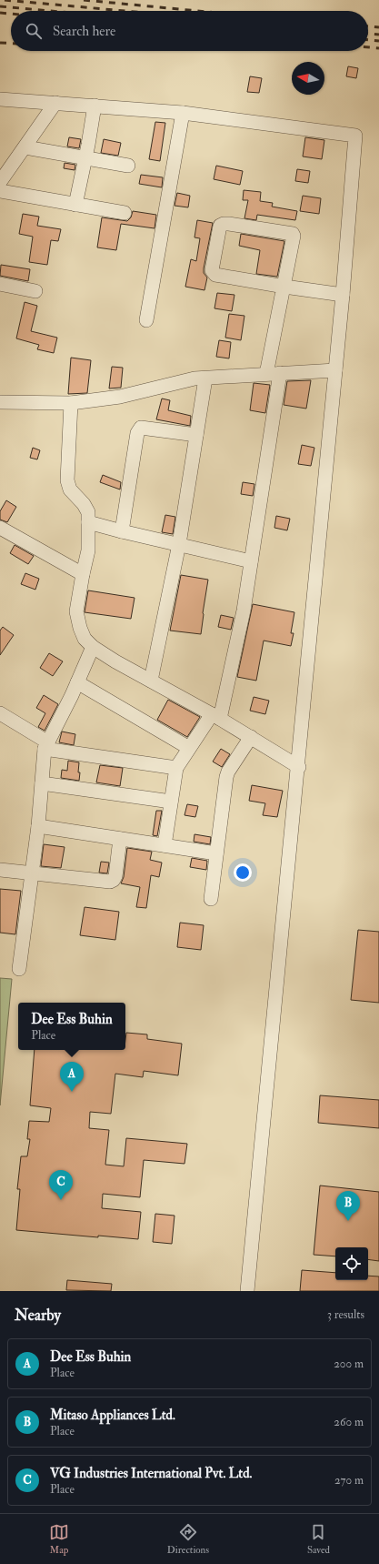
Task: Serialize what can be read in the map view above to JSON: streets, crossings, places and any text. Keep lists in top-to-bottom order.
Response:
{
  "north": "left",
  "page": {
    "search": "Search here",
    "popup": ["Dee Ess Buhin", "Place"],
    "pins": ["A", "C", "B"],
    "heading": ["Nearby", "3 results"],
    "list": [
      {
        "mark": "A",
        "name": "Dee Ess Buhin",
        "note": "Place",
        "value": "200 m"
      },
      {
        "mark": "B",
        "name": "Mitaso Appliances Ltd.",
        "note": "Place",
        "value": "260 m"
      },
      {
        "mark": "C",
        "name": "VG Industries International Pvt. Ltd.",
        "note": "Place",
        "value": "270 m"
      }
    ],
    "nav": ["Map", "Directions", "Saved"]
  }
}
